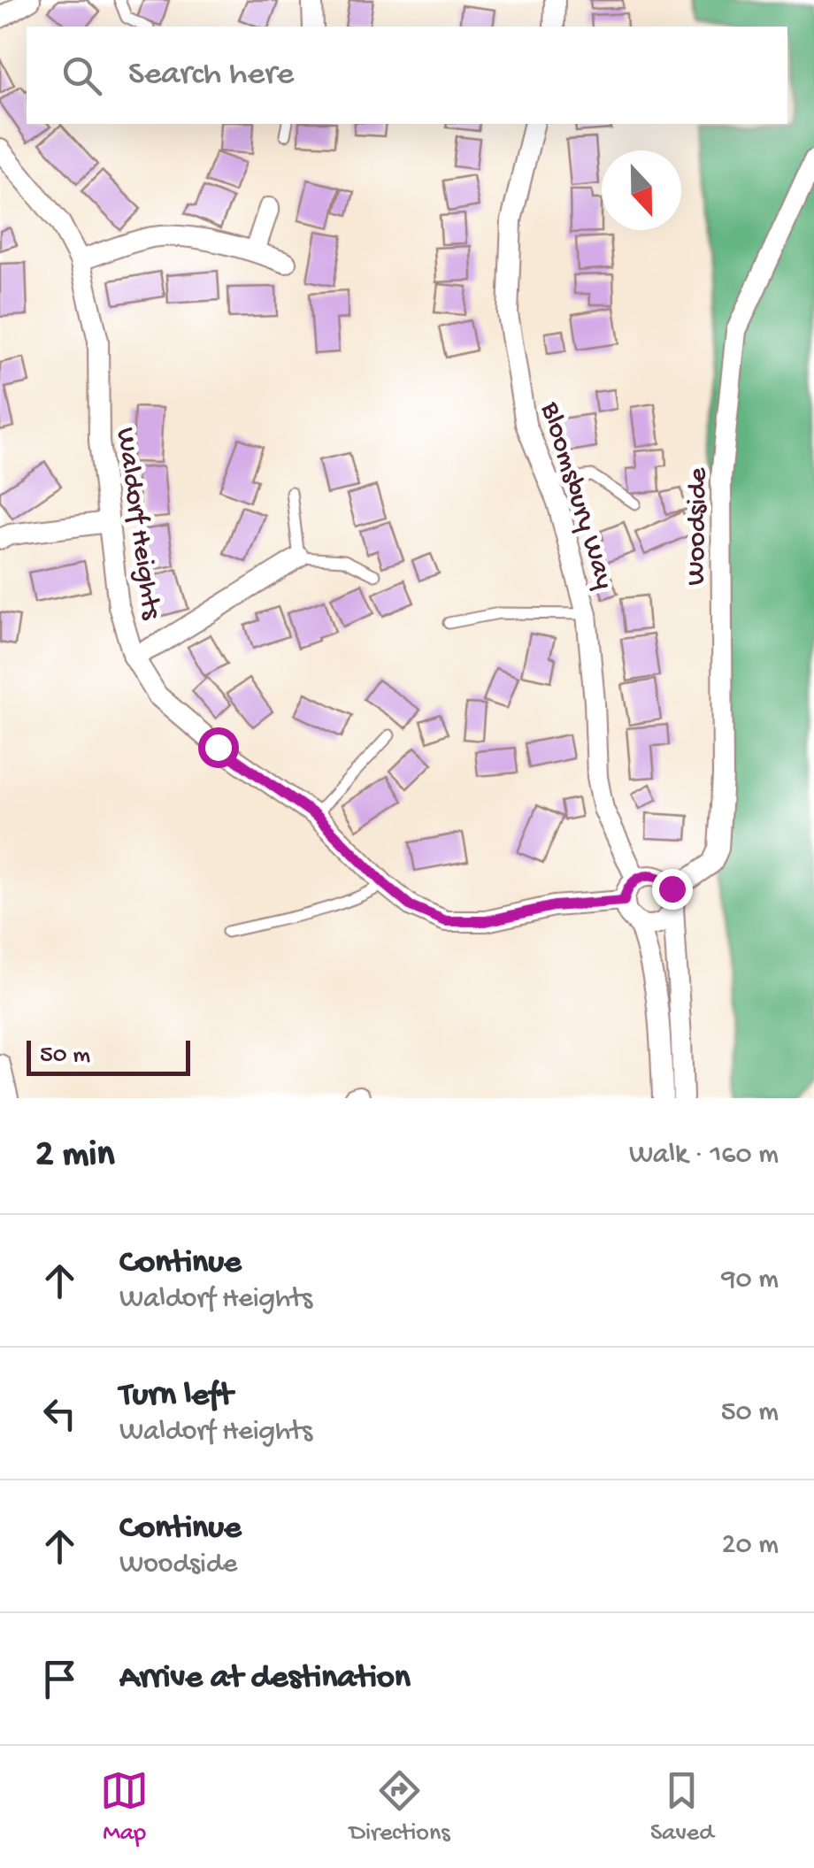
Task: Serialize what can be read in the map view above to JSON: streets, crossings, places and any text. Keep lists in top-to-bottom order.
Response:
{
  "streets": {
    "street": ["Bloomsbury Way", "Waldorf Heights", "Woodside"]
  },
  "crossings": [
    ["Bloomsbury Way", "Waldorf Heights"],
    ["Bloomsbury Way", "Woodside"],
    ["Waldorf Heights", "Woodside"]
  ],
  "scale_bar": "50 m",
  "north": "bottom",
  "page": {
    "search": "Search here",
    "scale": "50 m",
    "heading": ["2 min", "Walk · 160 m"],
    "list": [
      ["Continue", "Waldorf Heights", "90 m"],
      ["Turn left", "Waldorf Heights", "50 m"],
      ["Continue", "Woodside", "20 m"],
      "Arrive at destination"
    ],
    "nav": ["Map", "Directions", "Saved"]
  }
}
